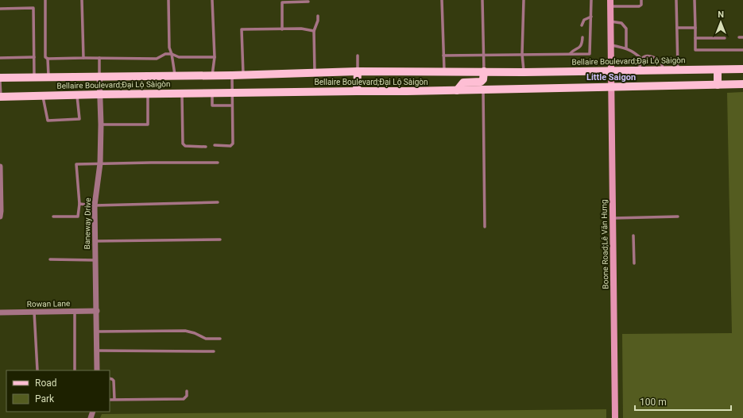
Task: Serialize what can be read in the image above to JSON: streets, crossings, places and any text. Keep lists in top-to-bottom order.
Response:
{
  "streets": {
    "main road": ["Bellaire Boulevard;Đại Lộ Sàigòn"],
    "street": ["Baneway Drive", "Boone Road;Lê Văn Hưng", "Rowan Lane"]
  },
  "crossings": [
    ["Bellaire Boulevard;Đại Lộ Sàigòn", "Baneway Drive"],
    ["Bellaire Boulevard;Đại Lộ Sàigòn", "Boone Road;Lê Văn Hưng"],
    ["Baneway Drive", "Rowan Lane"]
  ],
  "districts": ["Little Saigon"],
  "legend": ["Road", "Park"],
  "scale_bar": "100 m",
  "north": "top"
}
